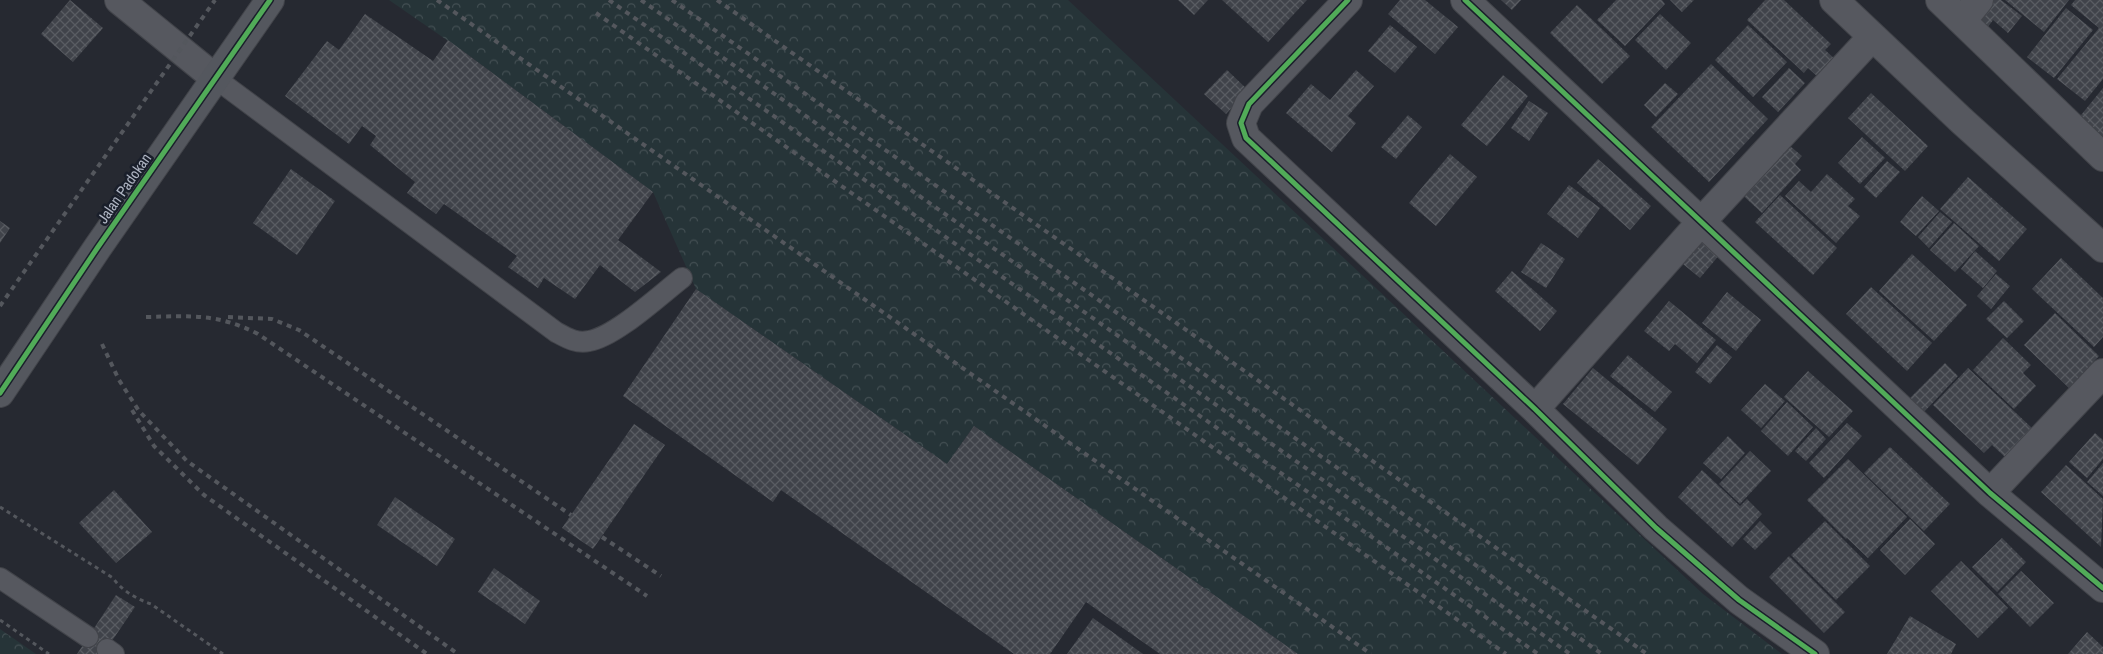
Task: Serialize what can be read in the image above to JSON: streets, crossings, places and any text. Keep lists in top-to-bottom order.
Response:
{
  "streets": {
    "street": ["Jalan Padokan"]
  }
}
